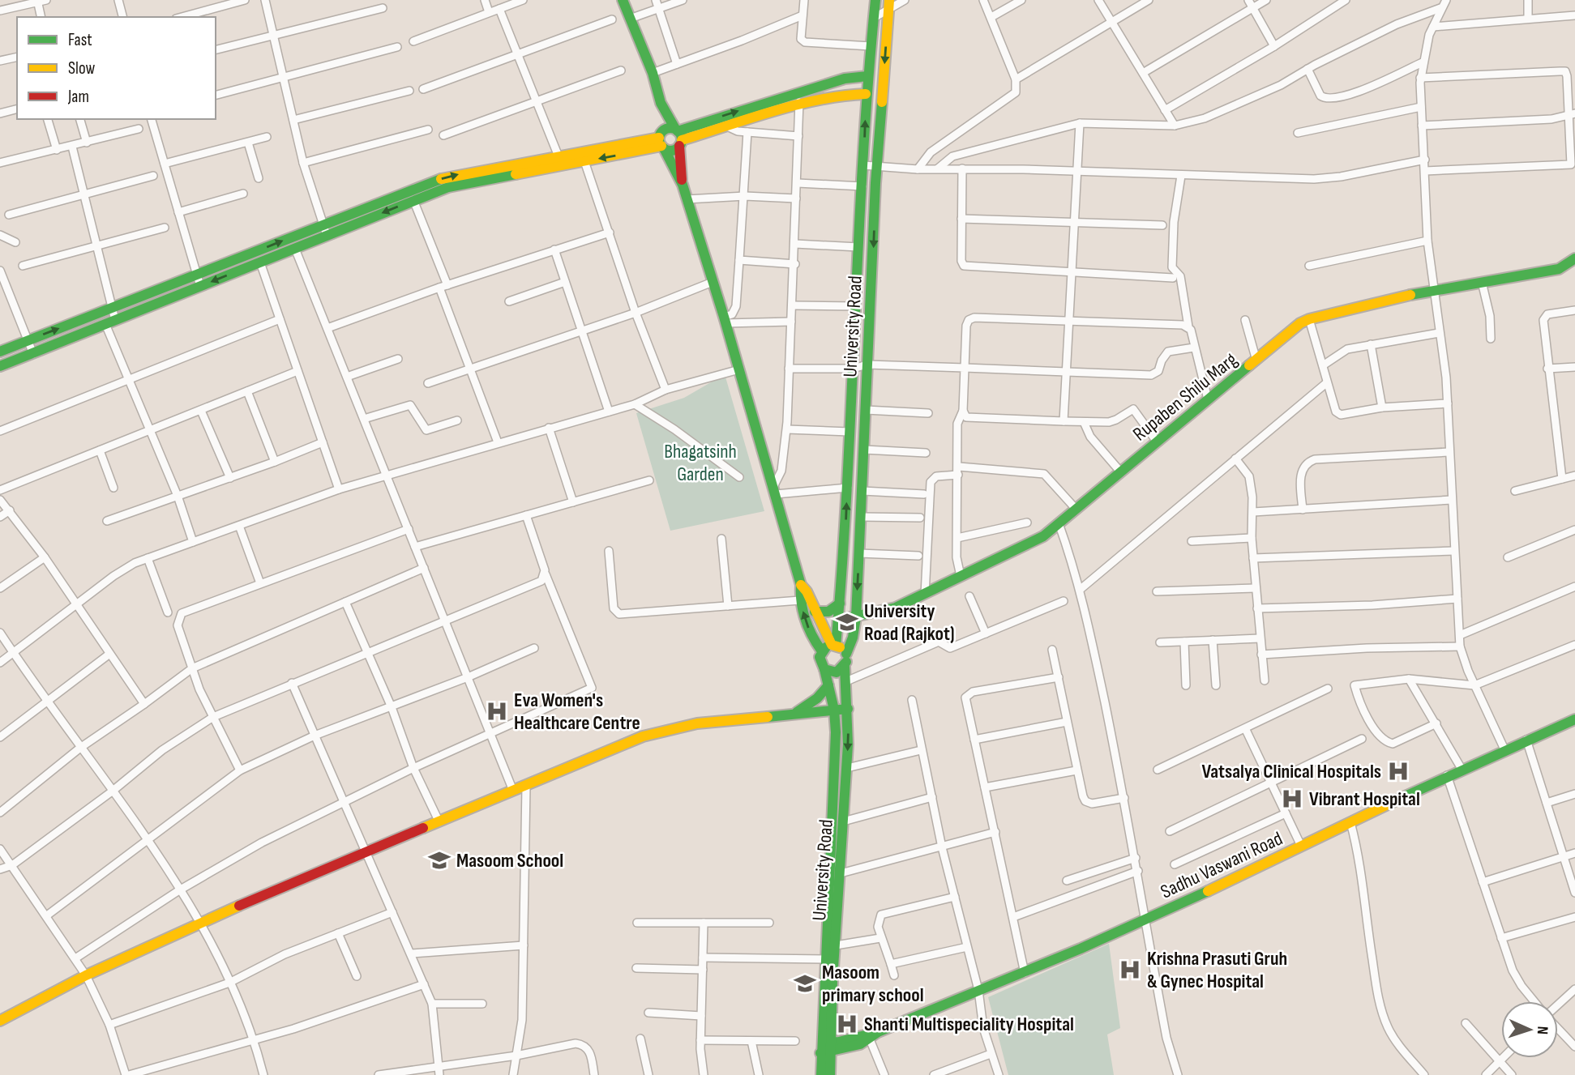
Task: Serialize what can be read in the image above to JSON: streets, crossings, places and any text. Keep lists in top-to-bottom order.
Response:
{
  "streets": {
    "street": ["University Road", "Rupaben Shilu Marg", "Sadhu Vaswani Road"]
  },
  "crossings": [
    ["University Road", "Rupaben Shilu Marg"],
    ["University Road", "Sadhu Vaswani Road"]
  ],
  "parks": ["Bhagatsinh Garden"],
  "places": {
    "school or university": ["University Road (Rajkot)", "Masoom School", "Masoom primary school"],
    "hospital": [
      "Eva Women's Healthcare Centre",
      "Vatsalya Clinical Hospitals",
      "Vibrant Hospital",
      "Krishna Prasuti Gruh & Gynec Hospital",
      "Shanti Multispeciality Hospital"
    ]
  },
  "legend": ["Fast", "Slow", "Jam"],
  "north": "right"
}
